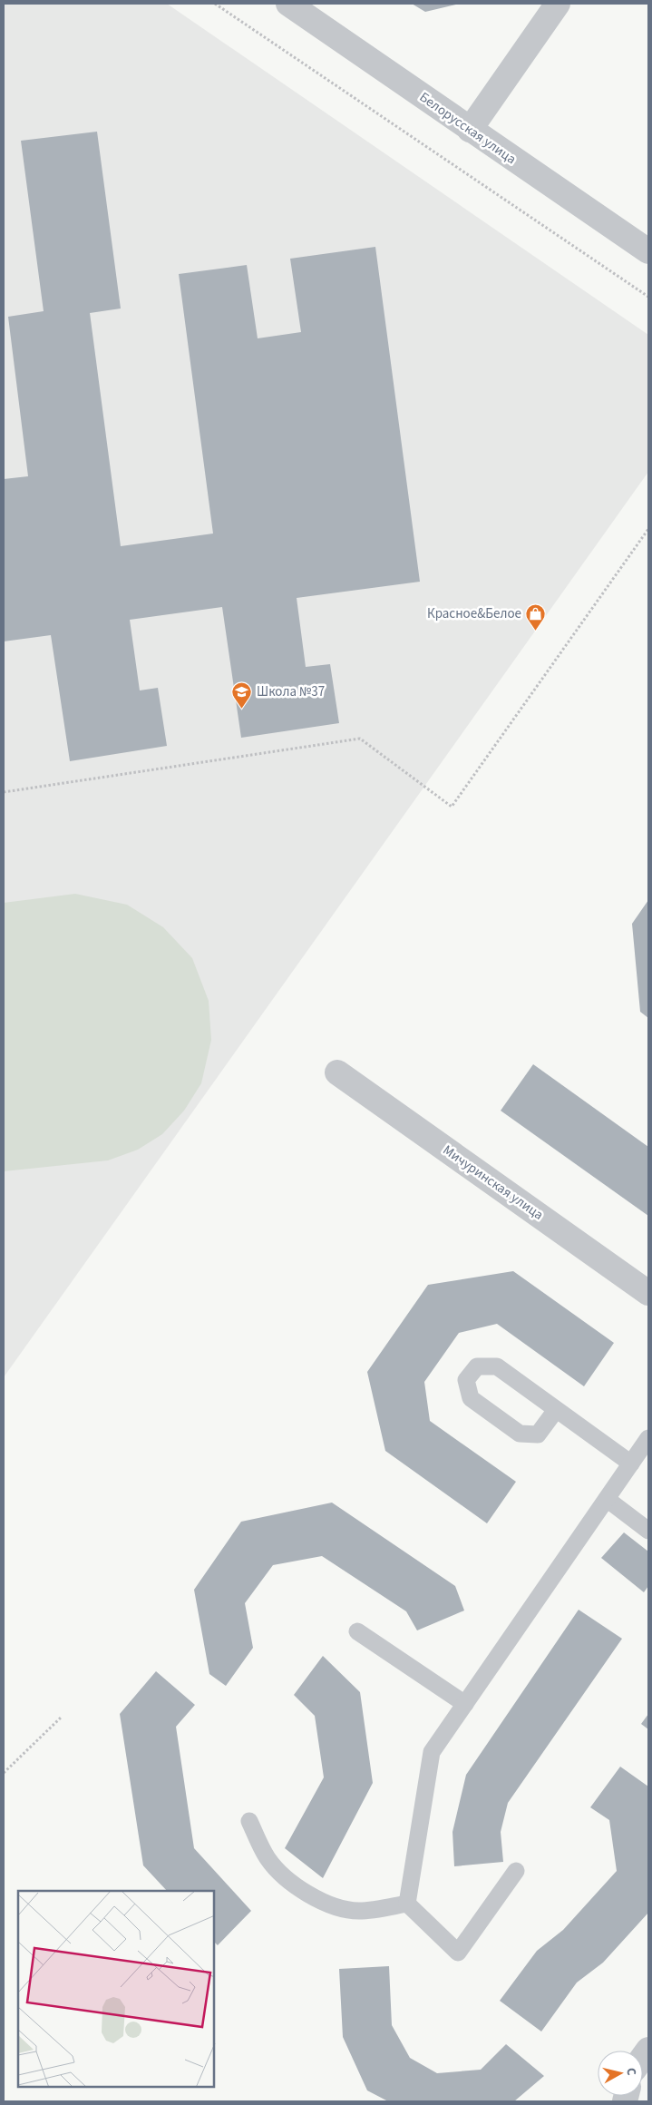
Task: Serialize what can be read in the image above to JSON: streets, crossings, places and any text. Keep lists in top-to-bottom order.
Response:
{
  "streets": {
    "street": ["Белорусская улица", "Мичуринская улица"]
  },
  "places": {
    "shop": ["Красное&Белое"],
    "school or university": ["Школа №37"]
  },
  "north": "right"
}
